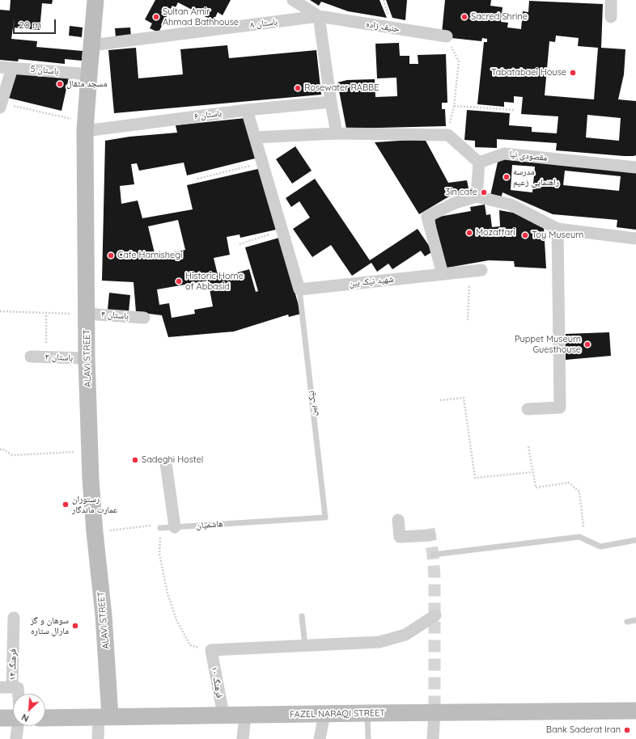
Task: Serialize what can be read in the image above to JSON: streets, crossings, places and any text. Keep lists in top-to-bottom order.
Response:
{
  "streets": {
    "main road": ["ALAVI STREET", "FAZEL NARAQI STREET"],
    "street": [
      "باستان ۸",
      "حنیف زاده",
      "باستان 5",
      "باستان ۶",
      "مقصودی نیا",
      "شهید نیک بین",
      "باستان ۴",
      "باستان ۳",
      "فرهنگ ۱۴",
      "فرهنگ ۱۰"
    ],
    "lane": ["نیک بین", "هاشمیان"]
  },
  "crossings": [
    ["باستان ۸", "حنیف زاده"],
    ["باستان ۸", "ALAVI STREET"],
    ["باستان 5", "ALAVI STREET"],
    ["باستان ۶", "ALAVI STREET"],
    ["شهید نیک بین", "نیک بین"],
    ["باستان ۴", "ALAVI STREET"],
    ["باستان ۳", "ALAVI STREET"],
    ["ALAVI STREET", "FAZEL NARAQI STREET"],
    ["نیک بین", "هاشمیان"],
    ["فرهنگ ۱۰", "FAZEL NARAQI STREET"]
  ],
  "places": [
    "Sultan Amir Ahmad Bathhouse",
    "Sacred Shrine",
    "Tabatabaei House",
    "مسجد مثقال",
    "Rosewater RABBE",
    "مدرسه راهنمایی زعیم",
    "3in cafe",
    "Mozaffari",
    "Toy Museum",
    "Cafe Hamishegi",
    "Historic Home of Abbasid",
    "Puppet Museum Guesthouse",
    "Sadeghi Hostel",
    "رستوران عمارت ماندگار",
    "سوهان و گز مارال ستاره",
    "Bank Saderat Iran"
  ],
  "scale_bar": "20 m",
  "north": "bottom left"
}
